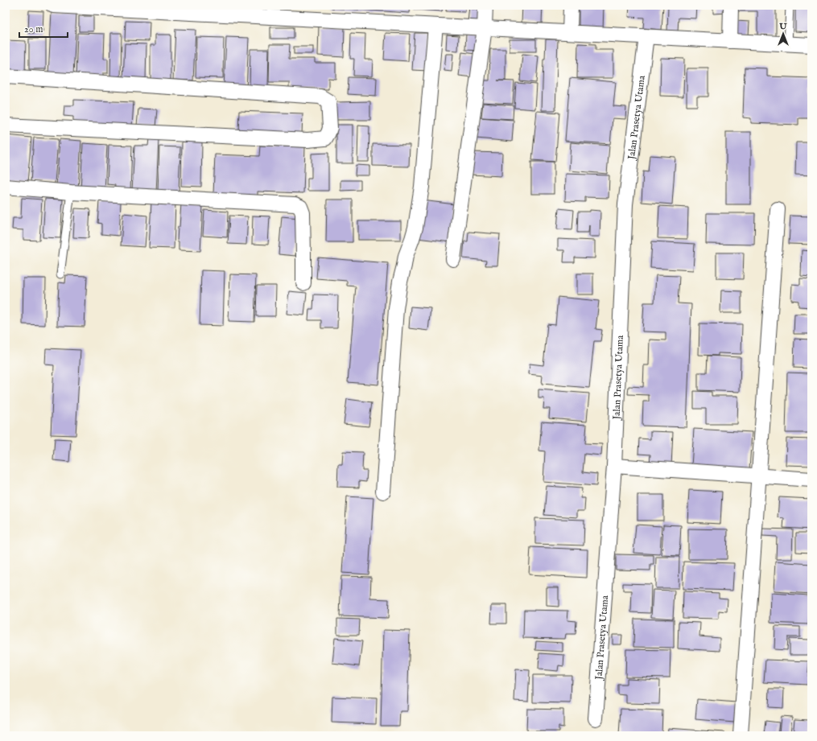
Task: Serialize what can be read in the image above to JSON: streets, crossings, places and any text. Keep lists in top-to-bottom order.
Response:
{
  "streets": {
    "street": ["Jalan Prasetya Utama"]
  },
  "scale_bar": "20 m",
  "north": "top"
}
